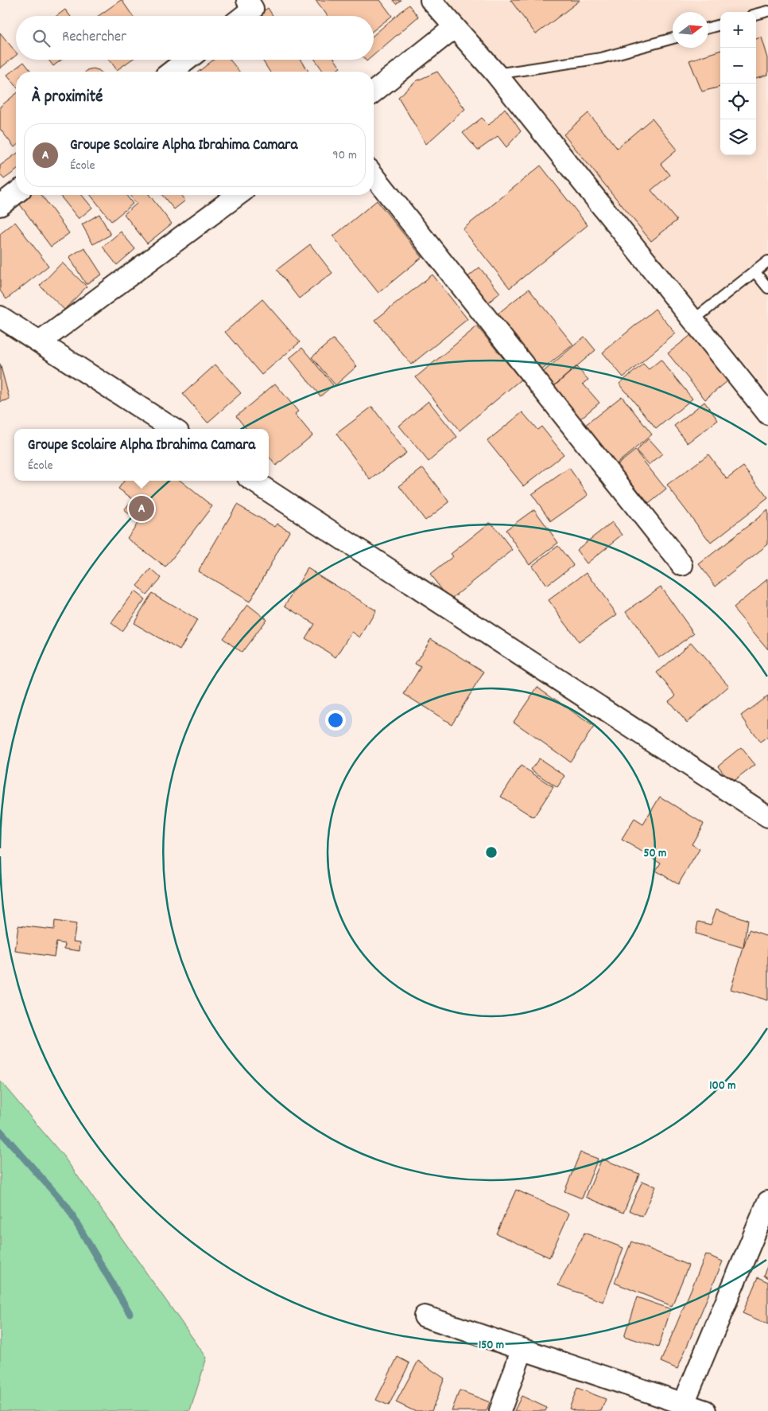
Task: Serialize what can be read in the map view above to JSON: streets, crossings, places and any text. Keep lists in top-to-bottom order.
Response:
{
  "north": "right",
  "page": {
    "map_buttons": ["+", "−"],
    "search": "Rechercher",
    "heading": "À proximité",
    "list": [
      {
        "mark": "A",
        "name": "Groupe Scolaire Alpha Ibrahima Camara",
        "note": "École",
        "value": "90 m"
      }
    ],
    "popup": ["Groupe Scolaire Alpha Ibrahima Camara", "École"],
    "pins": "A"
  },
  "rings": ["50 m", "100 m", "150 m"]
}
